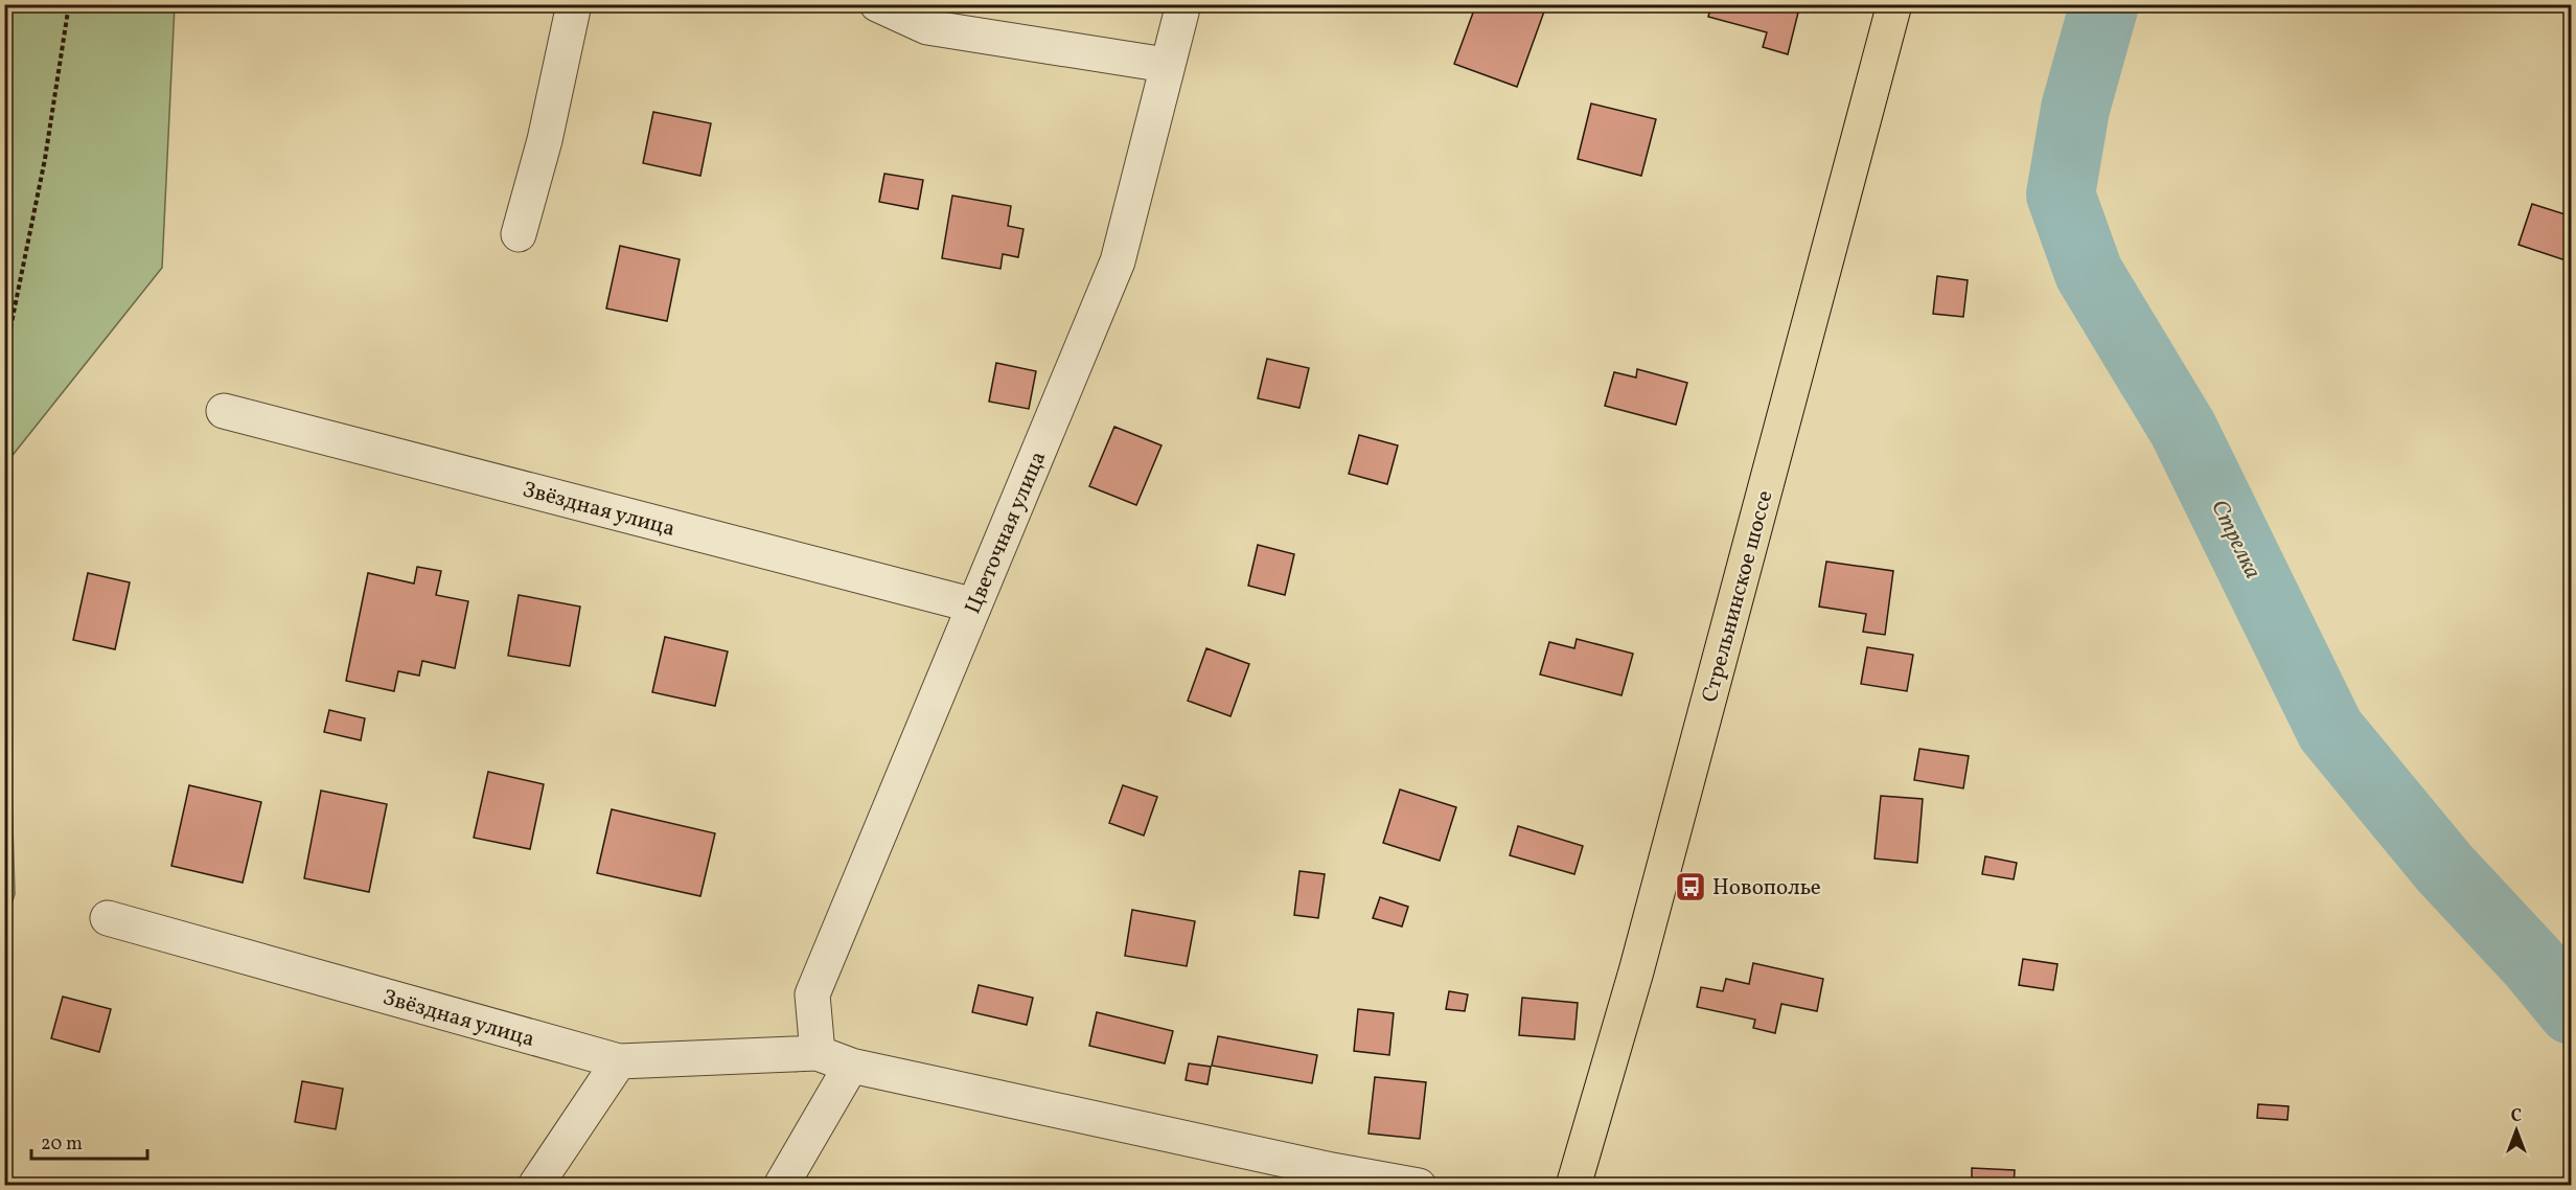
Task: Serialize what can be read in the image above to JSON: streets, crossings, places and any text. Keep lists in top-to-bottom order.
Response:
{
  "streets": {
    "main road": ["Стрельнинское шоссе"],
    "street": ["Звёздная улица", "Цветочная улица"]
  },
  "crossings": [
    ["Звёздная улица", "Цветочная улица"]
  ],
  "water": ["Стрелка"],
  "places": {
    "bus stop": ["Новополье"]
  },
  "scale_bar": "20 m",
  "north": "top"
}
